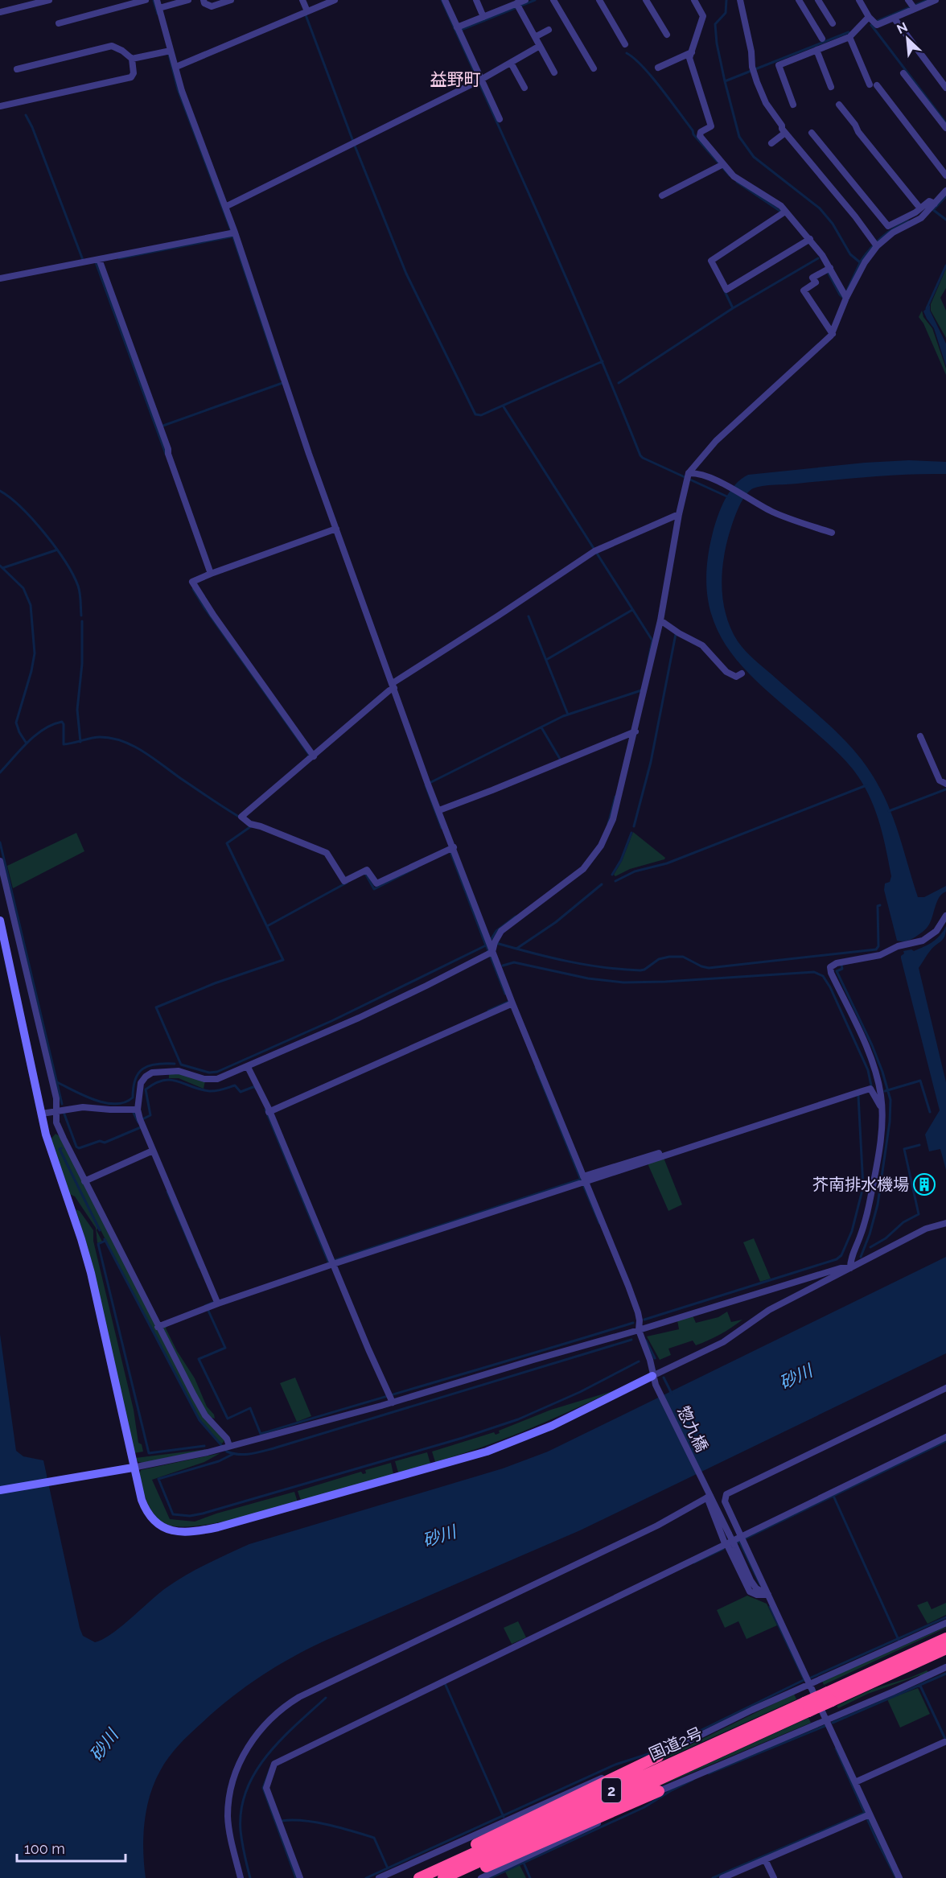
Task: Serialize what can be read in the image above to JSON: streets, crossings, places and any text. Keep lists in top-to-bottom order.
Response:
{
  "streets": {
    "highway": ["国道2号", "2"],
    "street": ["惣九橋"]
  },
  "districts": ["益野町"],
  "water": ["砂川"],
  "places": {
    "building": ["芥南排水機場"]
  },
  "scale_bar": "100 m",
  "north": "top left"
}
